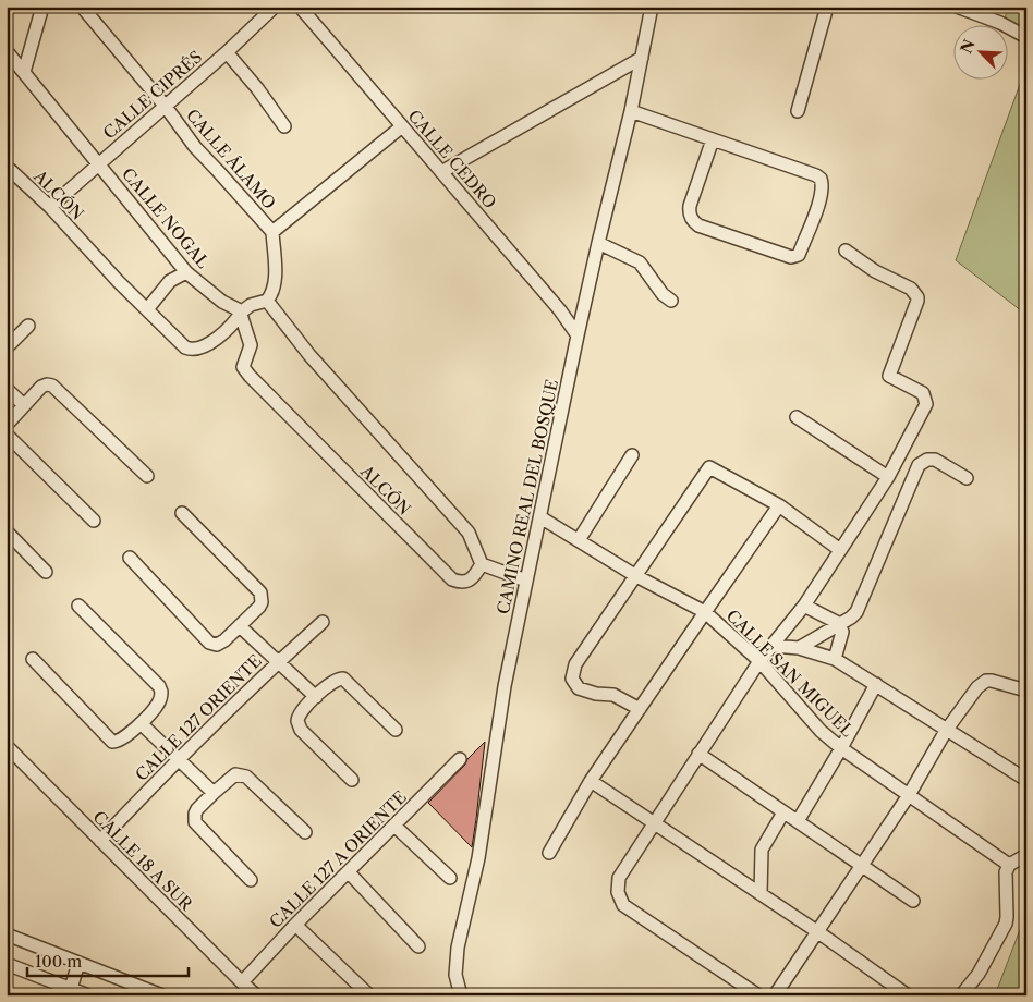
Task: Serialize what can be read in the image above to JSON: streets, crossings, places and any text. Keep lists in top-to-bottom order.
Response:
{
  "streets": {
    "street": [
      "CALLE CIPRÉS",
      "CALLE ÁLAMO",
      "CALLE CEDRO",
      "ALCÓN",
      "CALLE NOGAL",
      "CAMINO REAL DEL BOSQUE",
      "CALLE SAN MIGUEL",
      "CALLE 127 ORIENTE",
      "CALLE 127 A ORIENTE",
      "CALLE 18 A SUR"
    ]
  },
  "crossings": [
    ["CALLE CIPRÉS", "CALLE ÁLAMO"],
    ["CALLE CIPRÉS", "ALCÓN"],
    ["CALLE CIPRÉS", "CALLE NOGAL"],
    ["CALLE CEDRO", "CAMINO REAL DEL BOSQUE"],
    ["ALCÓN", "CALLE NOGAL"],
    ["CAMINO REAL DEL BOSQUE", "CALLE SAN MIGUEL"],
    ["CALLE 127 ORIENTE", "CALLE 18 A SUR"],
    ["CALLE 127 A ORIENTE", "CALLE 18 A SUR"]
  ],
  "scale_bar": "100 m",
  "north": "top left"
}
